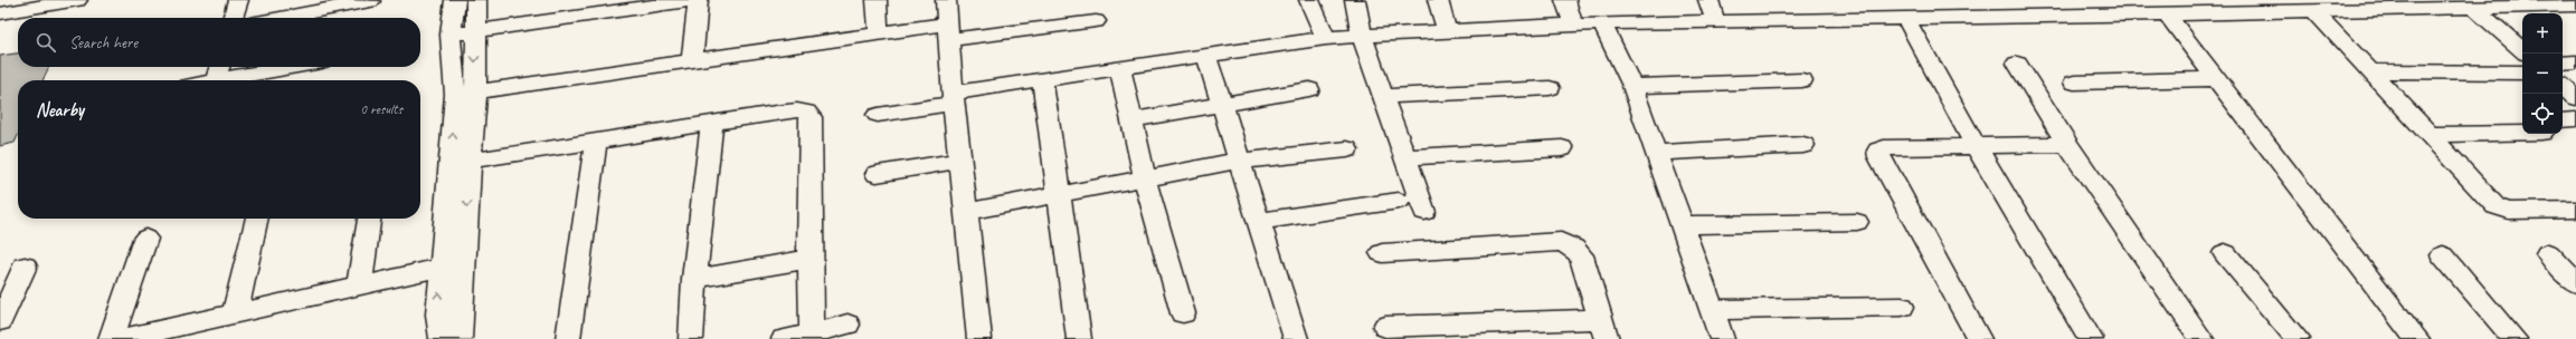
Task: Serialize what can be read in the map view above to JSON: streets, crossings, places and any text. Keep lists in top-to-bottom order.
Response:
{
  "page": {
    "map_buttons": ["+", "−"],
    "search": "Search here",
    "heading": ["Nearby", "0 results"]
  }
}
